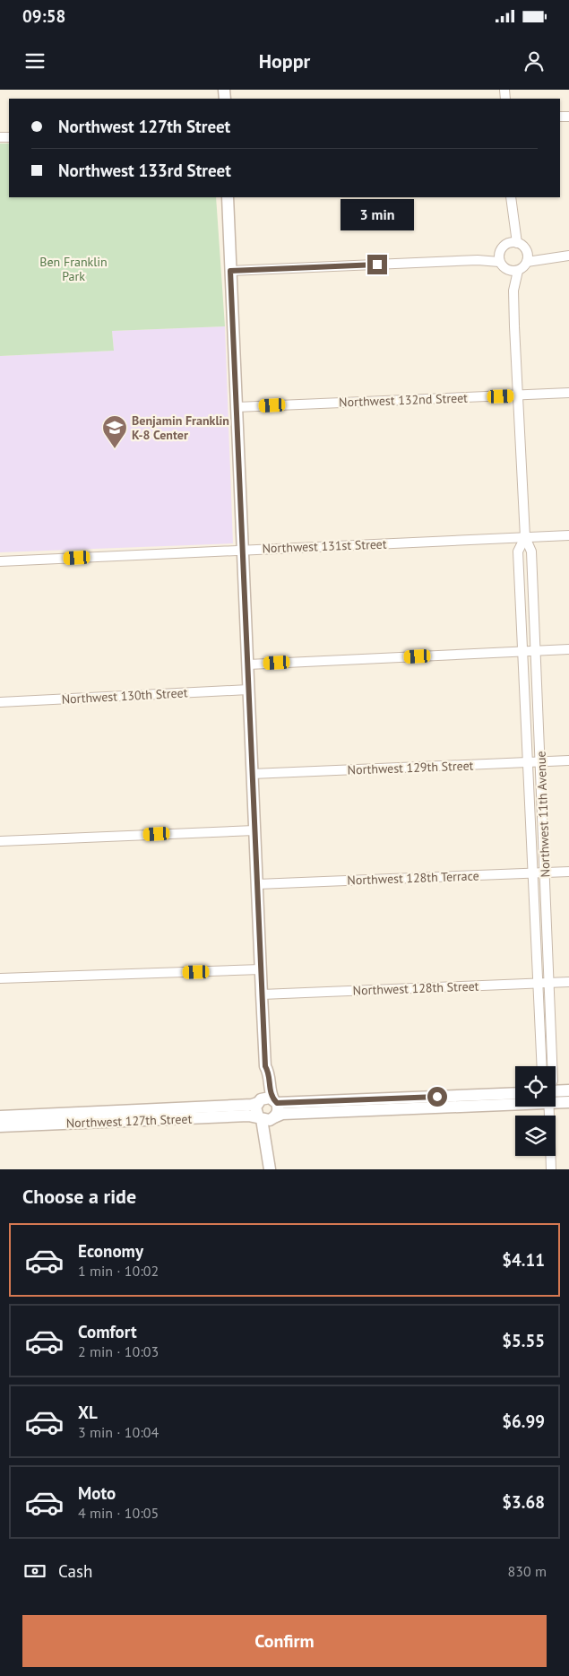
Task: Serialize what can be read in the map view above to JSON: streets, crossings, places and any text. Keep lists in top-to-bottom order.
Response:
{
  "streets": {
    "street": [
      "Northwest 132nd Street",
      "Northwest 131st Street",
      "Northwest 130th Street",
      "Northwest 129th Street",
      "Northwest 11th Avenue",
      "Northwest 128th Terrace",
      "Northwest 128th Street",
      "Northwest 127th Street"
    ]
  },
  "crossings": [
    ["Northwest 132nd Street", "Northwest 11th Avenue"],
    ["Northwest 131st Street", "Northwest 11th Avenue"],
    ["Northwest 129th Street", "Northwest 11th Avenue"],
    ["Northwest 11th Avenue", "Northwest 128th Terrace"],
    ["Northwest 11th Avenue", "Northwest 128th Street"]
  ],
  "parks": ["Ben Franklin Park"],
  "places": {
    "school or university": ["Benjamin Franklin K-8 Center"]
  },
  "page": {
    "status": "09:58",
    "header": "Hoppr",
    "banner": ["Northwest 127th Street", "Northwest 133rd Street"],
    "bubble": "3 min",
    "heading": "Choose a ride",
    "list": [
      {
        "name": "Economy",
        "note": "1 min · 10:02",
        "value": "$4.11"
      },
      {
        "name": "Comfort",
        "note": "2 min · 10:03",
        "value": "$5.55"
      },
      {
        "name": "XL",
        "note": "3 min · 10:04",
        "value": "$6.99"
      },
      {
        "name": "Moto",
        "note": "4 min · 10:05",
        "value": "$3.68"
      }
    ],
    "pay": ["Cash", "830 m"],
    "buttons": "Confirm"
  }
}
